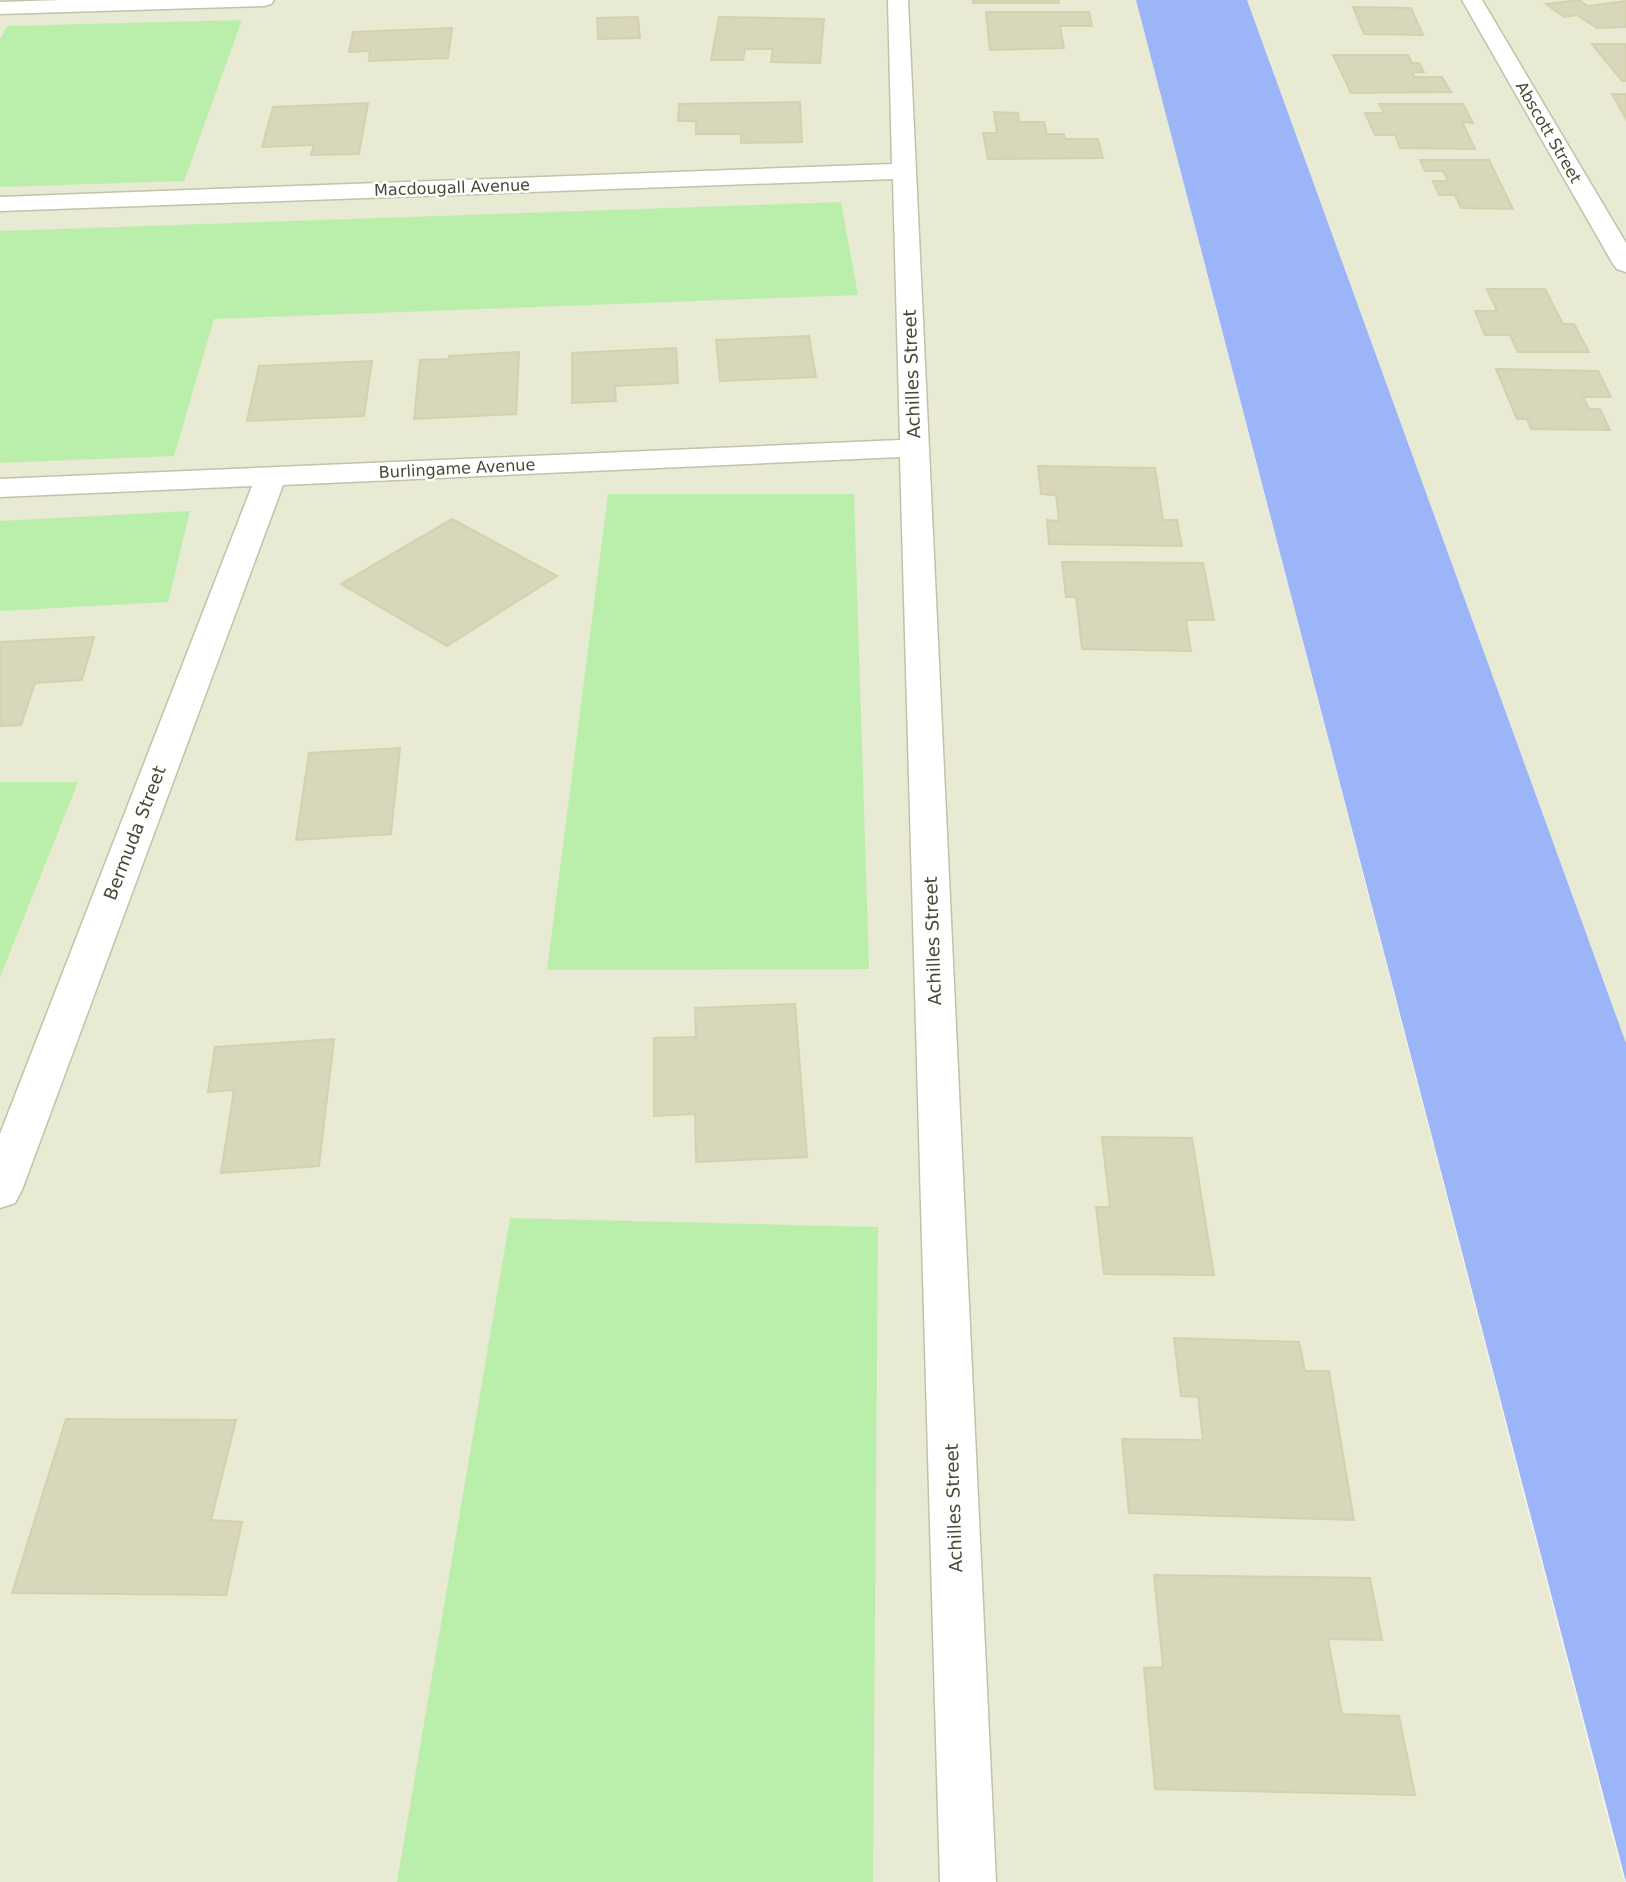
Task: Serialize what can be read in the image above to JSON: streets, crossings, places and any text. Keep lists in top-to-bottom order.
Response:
{
  "streets": {
    "street": [
      "Abscott Street",
      "Macdougall Avenue",
      "Achilles Street",
      "Burlingame Avenue",
      "Bermuda Street"
    ]
  },
  "crossings": [
    ["Macdougall Avenue", "Achilles Street"],
    ["Achilles Street", "Burlingame Avenue"],
    ["Burlingame Avenue", "Bermuda Street"]
  ]
}
